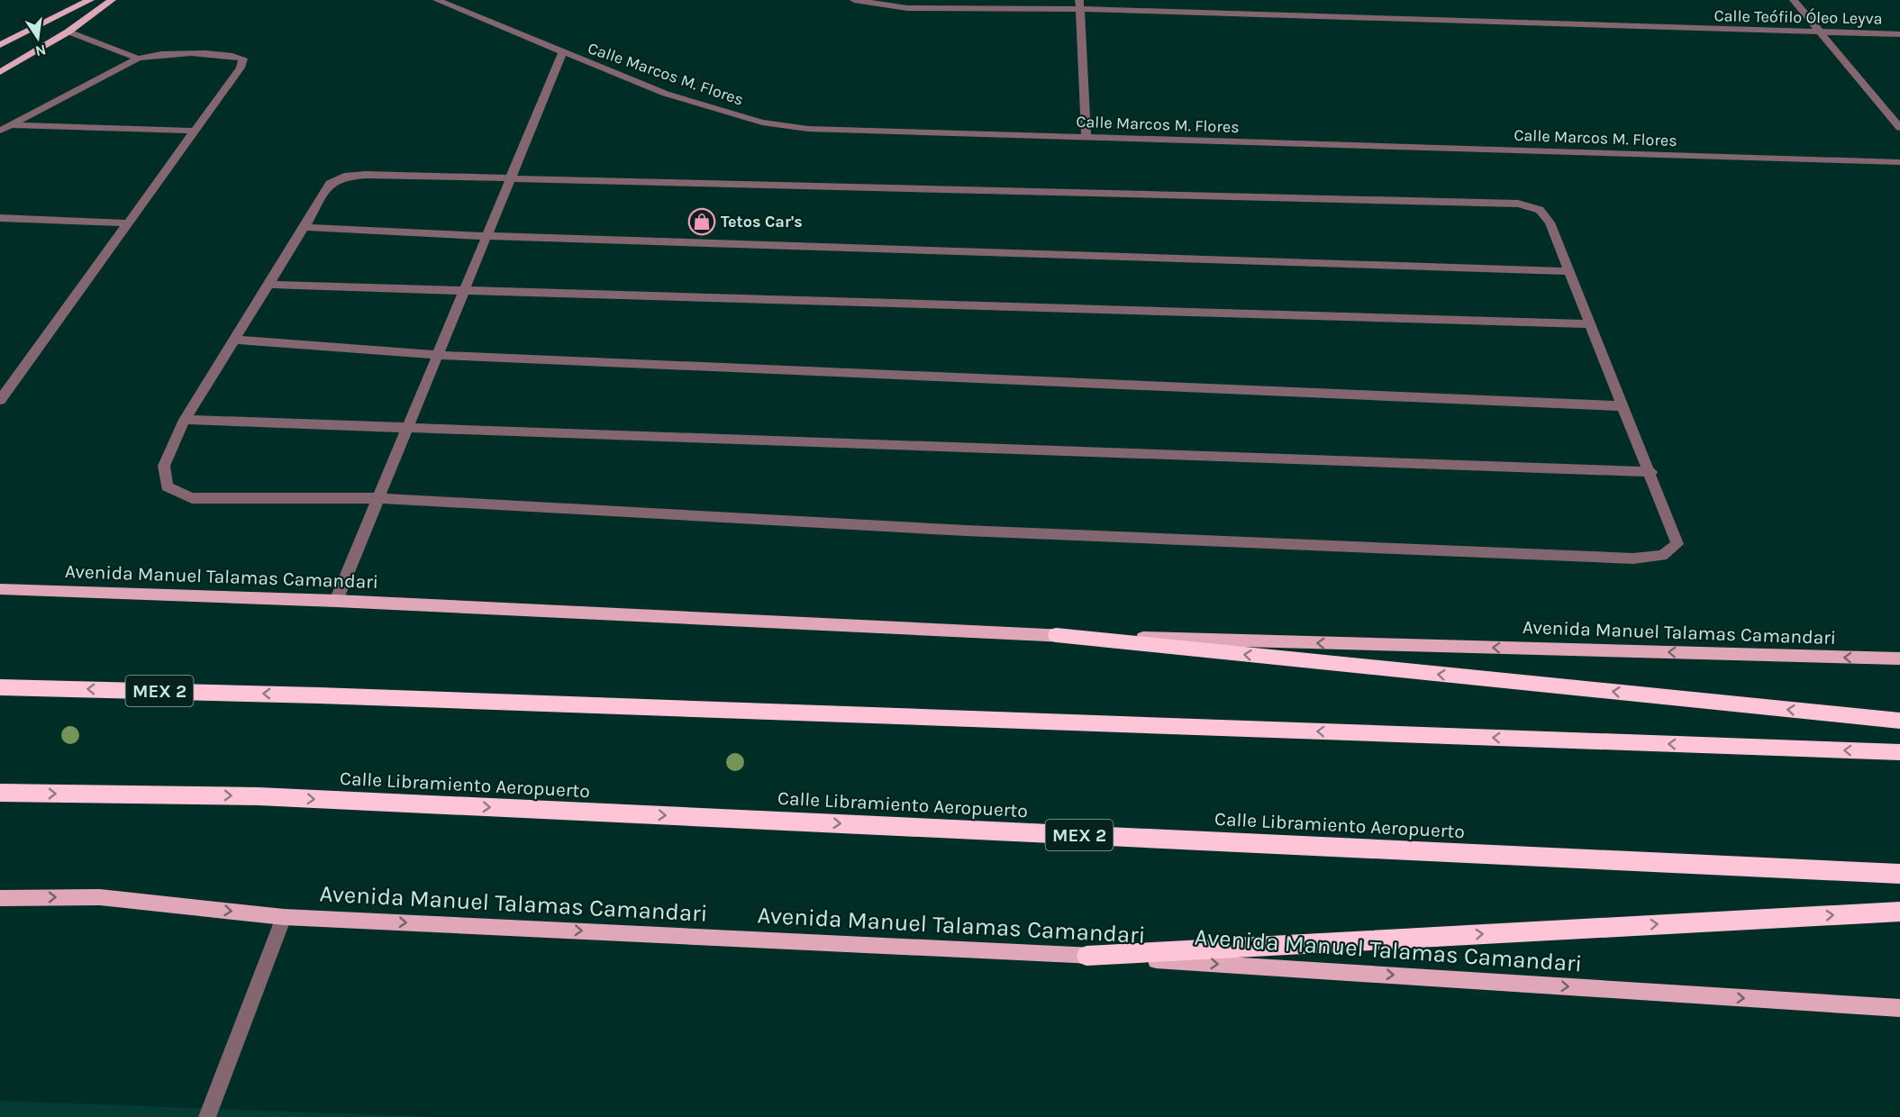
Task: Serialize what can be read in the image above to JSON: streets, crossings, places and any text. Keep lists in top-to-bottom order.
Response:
{
  "streets": {
    "highway": ["MEX 2", "Calle Libramiento Aeropuerto"],
    "main road": ["Avenida Manuel Talamas Camandari"],
    "street": ["Calle Teófilo Óleo Leyva", "Calle Marcos M. Flores"]
  },
  "places": {
    "shop": ["Tetos Car's"]
  },
  "north": "bottom"
}
